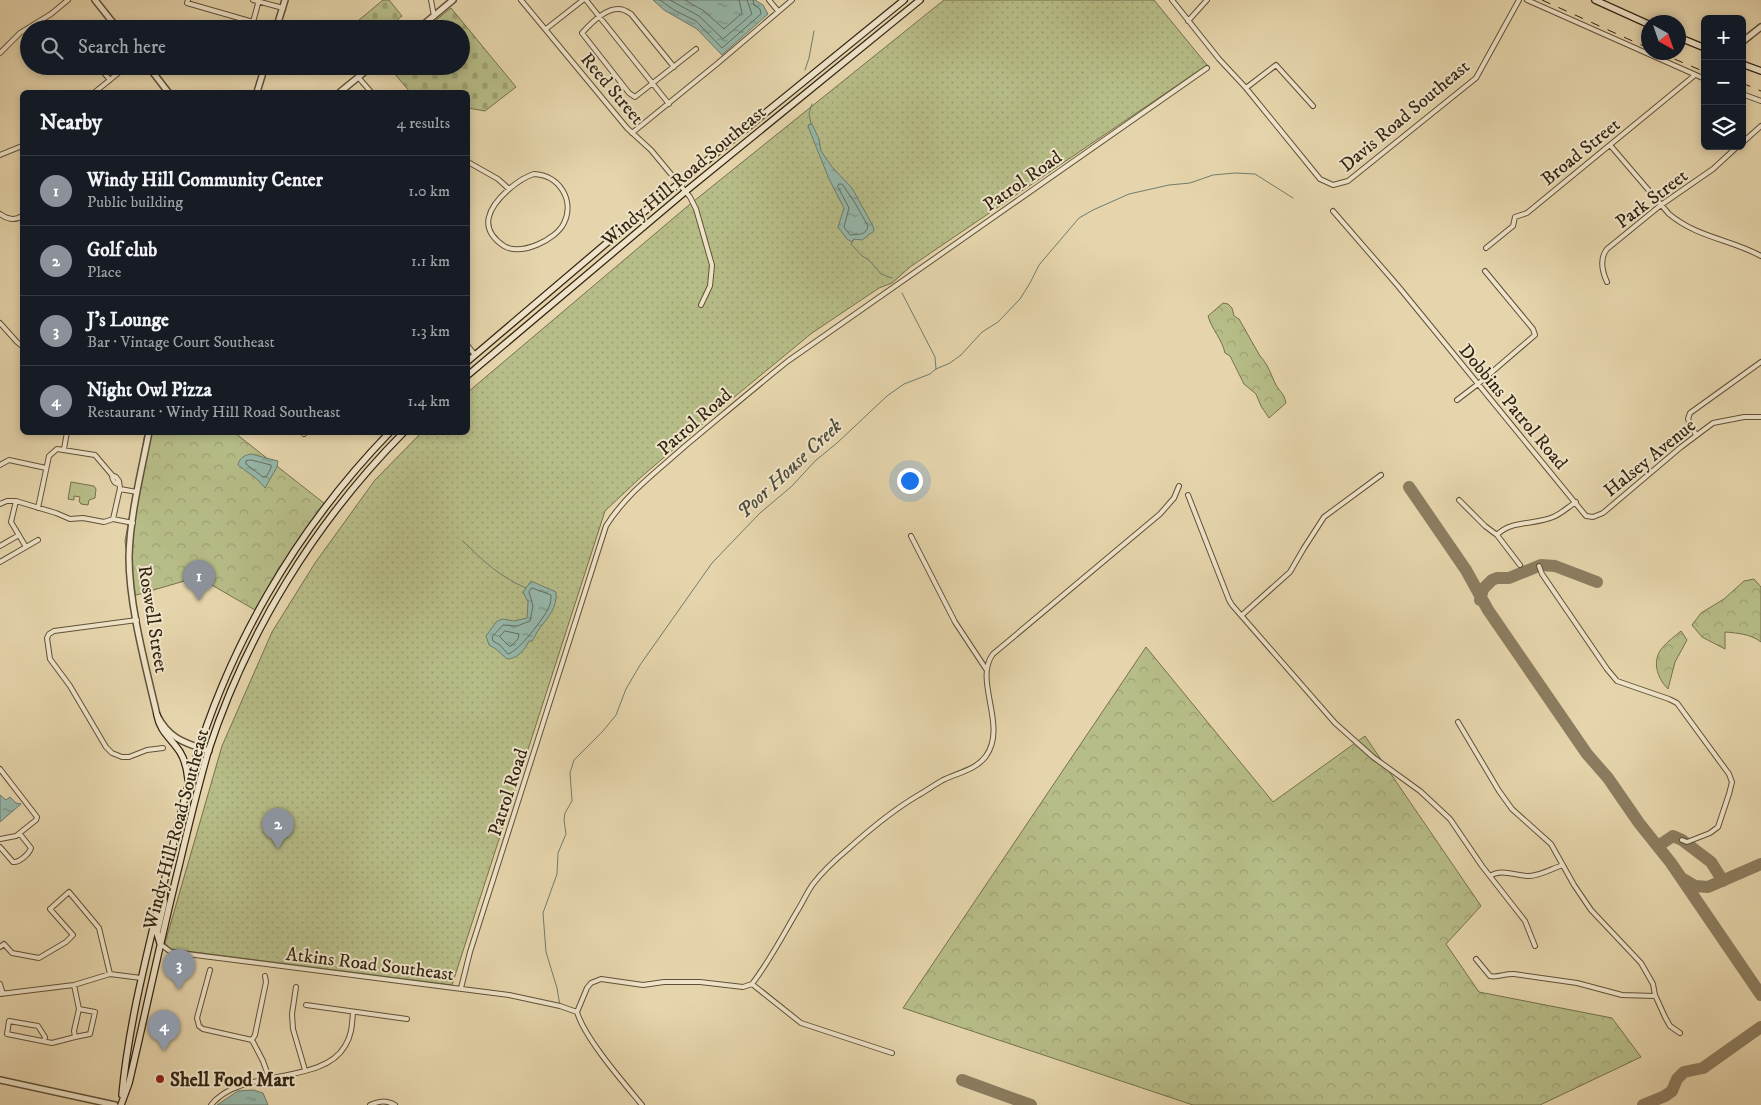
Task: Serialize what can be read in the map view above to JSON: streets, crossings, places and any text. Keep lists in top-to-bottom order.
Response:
{
  "streets": {
    "main road": ["Windy Hill Road Southeast"],
    "street": [
      "Reed Street",
      "Davis Road Southeast",
      "Broad Street",
      "Patrol Road",
      "Park Street",
      "Dobbins Patrol Road",
      "Halsey Avenue",
      "Roswell Street",
      "Atkins Road Southeast"
    ]
  },
  "crossings": [
    ["Reed Street", "Windy Hill Road Southeast"],
    ["Windy Hill Road Southeast", "Roswell Street"],
    ["Windy Hill Road Southeast", "Atkins Road Southeast"],
    ["Patrol Road", "Atkins Road Southeast"],
    ["Dobbins Patrol Road", "Halsey Avenue"]
  ],
  "water": ["Poor House Creek"],
  "places": ["Shell Food Mart"],
  "north": "bottom right",
  "page": {
    "map_buttons": ["+", "−"],
    "search": "Search here",
    "heading": ["Nearby", "4 results"],
    "list": [
      {
        "mark": "1",
        "name": "Windy Hill Community Center",
        "note": "Public building",
        "value": "1.0 km"
      },
      {
        "mark": "2",
        "name": "Golf club",
        "note": "Place",
        "value": "1.1 km"
      },
      {
        "mark": "3",
        "name": "J's Lounge",
        "note": "Bar · Vintage Court Southeast",
        "value": "1.3 km"
      },
      {
        "mark": "4",
        "name": "Night Owl Pizza",
        "note": "Restaurant · Windy Hill Road Southeast",
        "value": "1.4 km"
      }
    ],
    "pins": [
      "1",
      "2",
      "3",
      "4"
    ]
  }
}
